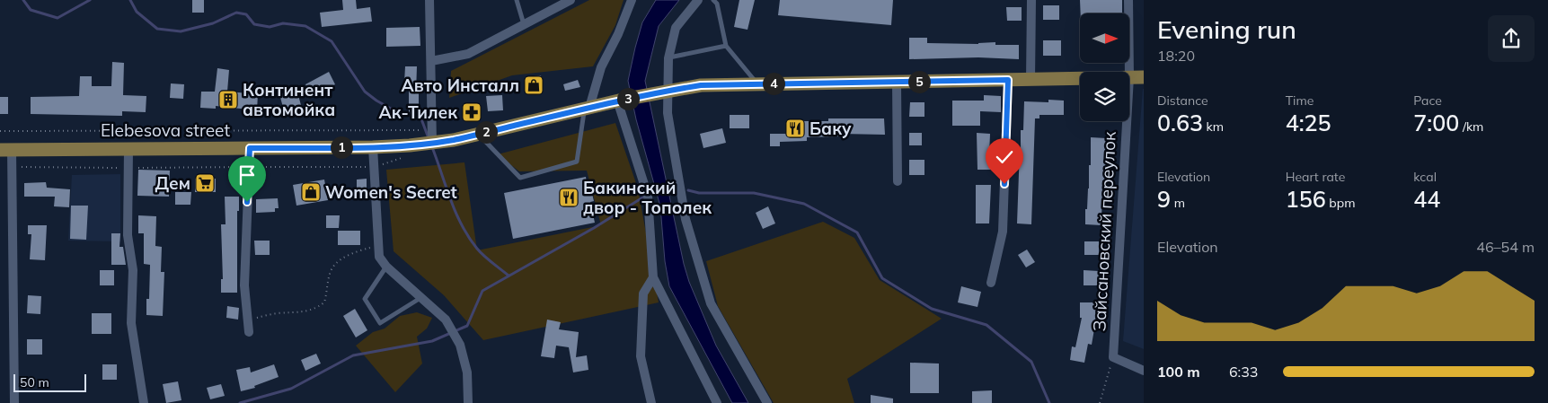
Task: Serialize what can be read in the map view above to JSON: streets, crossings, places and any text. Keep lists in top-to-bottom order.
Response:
{
  "streets": {
    "main road": ["Elebesova street"],
    "street": ["Зайсановский переулок"]
  },
  "places": {
    "shop": ["Авто Инсталл", "Women's Secret"],
    "building": ["Континент автомойка"],
    "pharmacy": ["Ак-Тилек"],
    "restaurant": ["Баку", "Бакинский двор - Тополек"],
    "supermarket": ["Дем"]
  },
  "scale_bar": "50 m",
  "north": "right",
  "page": {
    "heading": ["Evening run", "18:20"],
    "pins": [
      "5",
      "4",
      "3",
      "2",
      "1"
    ],
    "stats": [
      ["Distance", "0.63 km"],
      ["Time", "4:25"],
      ["Pace", "7:00 /km"],
      ["Elevation", "9 m"],
      ["Heart rate", "156 bpm"],
      ["kcal", "44"]
    ],
    "chart": ["Elevation", "46–54 m"],
    "list": [
      {
        "name": "100 m",
        "note": "6:33"
      }
    ],
    "scale": "50 m"
  }
}
